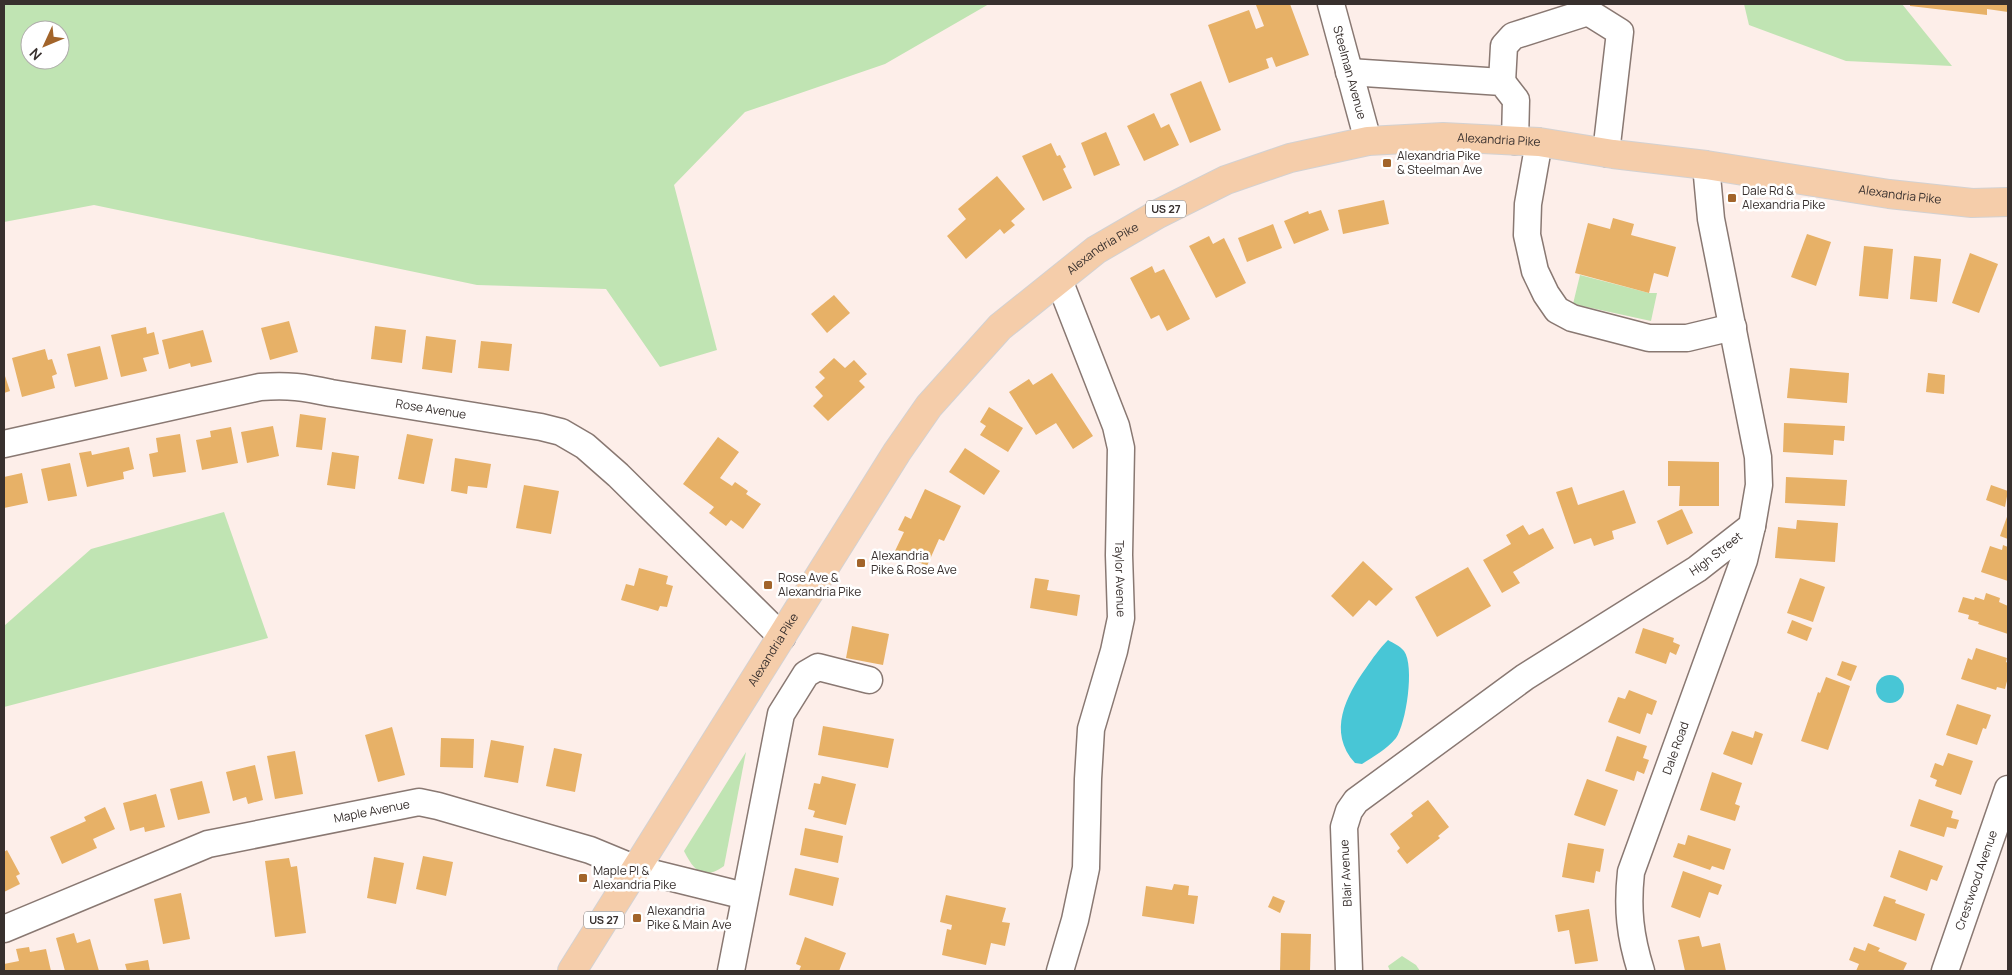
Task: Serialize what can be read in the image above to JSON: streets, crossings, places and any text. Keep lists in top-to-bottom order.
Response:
{
  "streets": {
    "main road": ["Alexandria Pike", "US 27"],
    "street": [
      "Steelman Avenue",
      "Rose Avenue",
      "High Street",
      "Taylor Avenue",
      "Dale Road",
      "Maple Avenue",
      "Blair Avenue",
      "Crestwood Avenue"
    ]
  },
  "crossings": [
    ["Steelman Avenue", "Alexandria Pike"],
    ["Alexandria Pike", "Rose Avenue"],
    ["Alexandria Pike", "High Street"],
    ["Alexandria Pike", "Taylor Avenue"],
    ["Alexandria Pike", "Maple Avenue"],
    ["High Street", "Dale Road"],
    ["High Street", "Blair Avenue"]
  ],
  "places": {
    "transit": [
      "Alexandria Pike & Steelman Ave",
      "Dale Rd & Alexandria Pike",
      "Alexandria Pike & Rose Ave",
      "Rose Ave & Alexandria Pike",
      "Maple Pl & Alexandria Pike",
      "Alexandria Pike & Main Ave"
    ]
  },
  "north": "bottom left"
}
